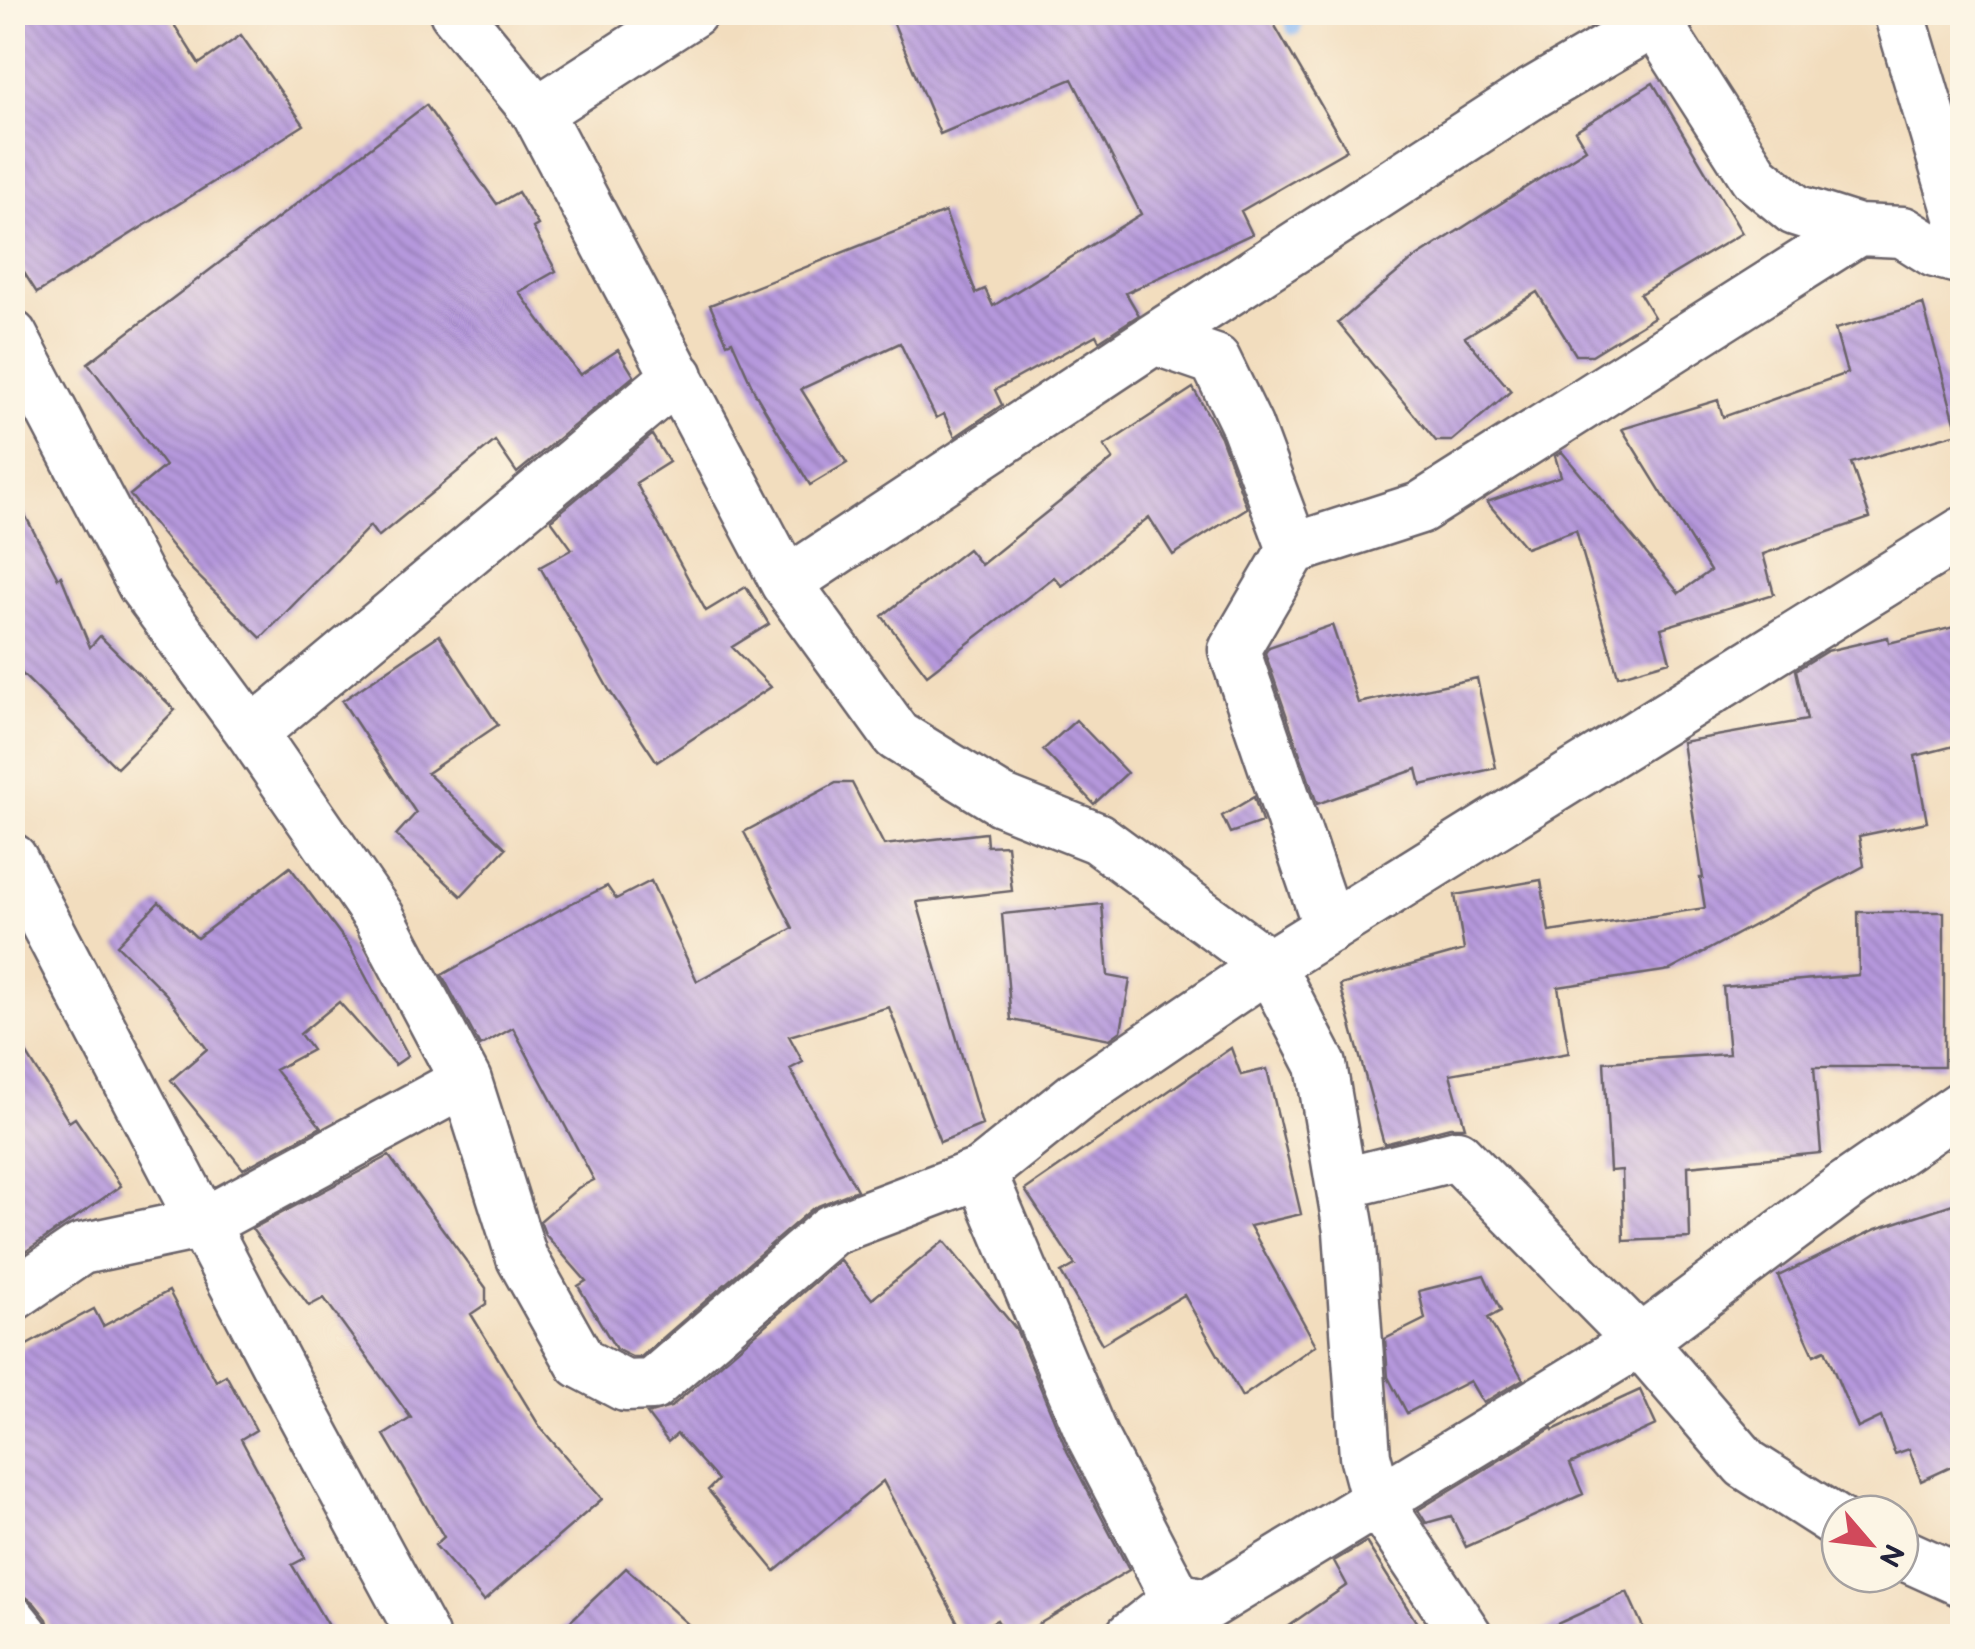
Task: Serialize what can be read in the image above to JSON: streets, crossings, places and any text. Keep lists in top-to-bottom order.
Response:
{
  "north": "bottom right"
}
